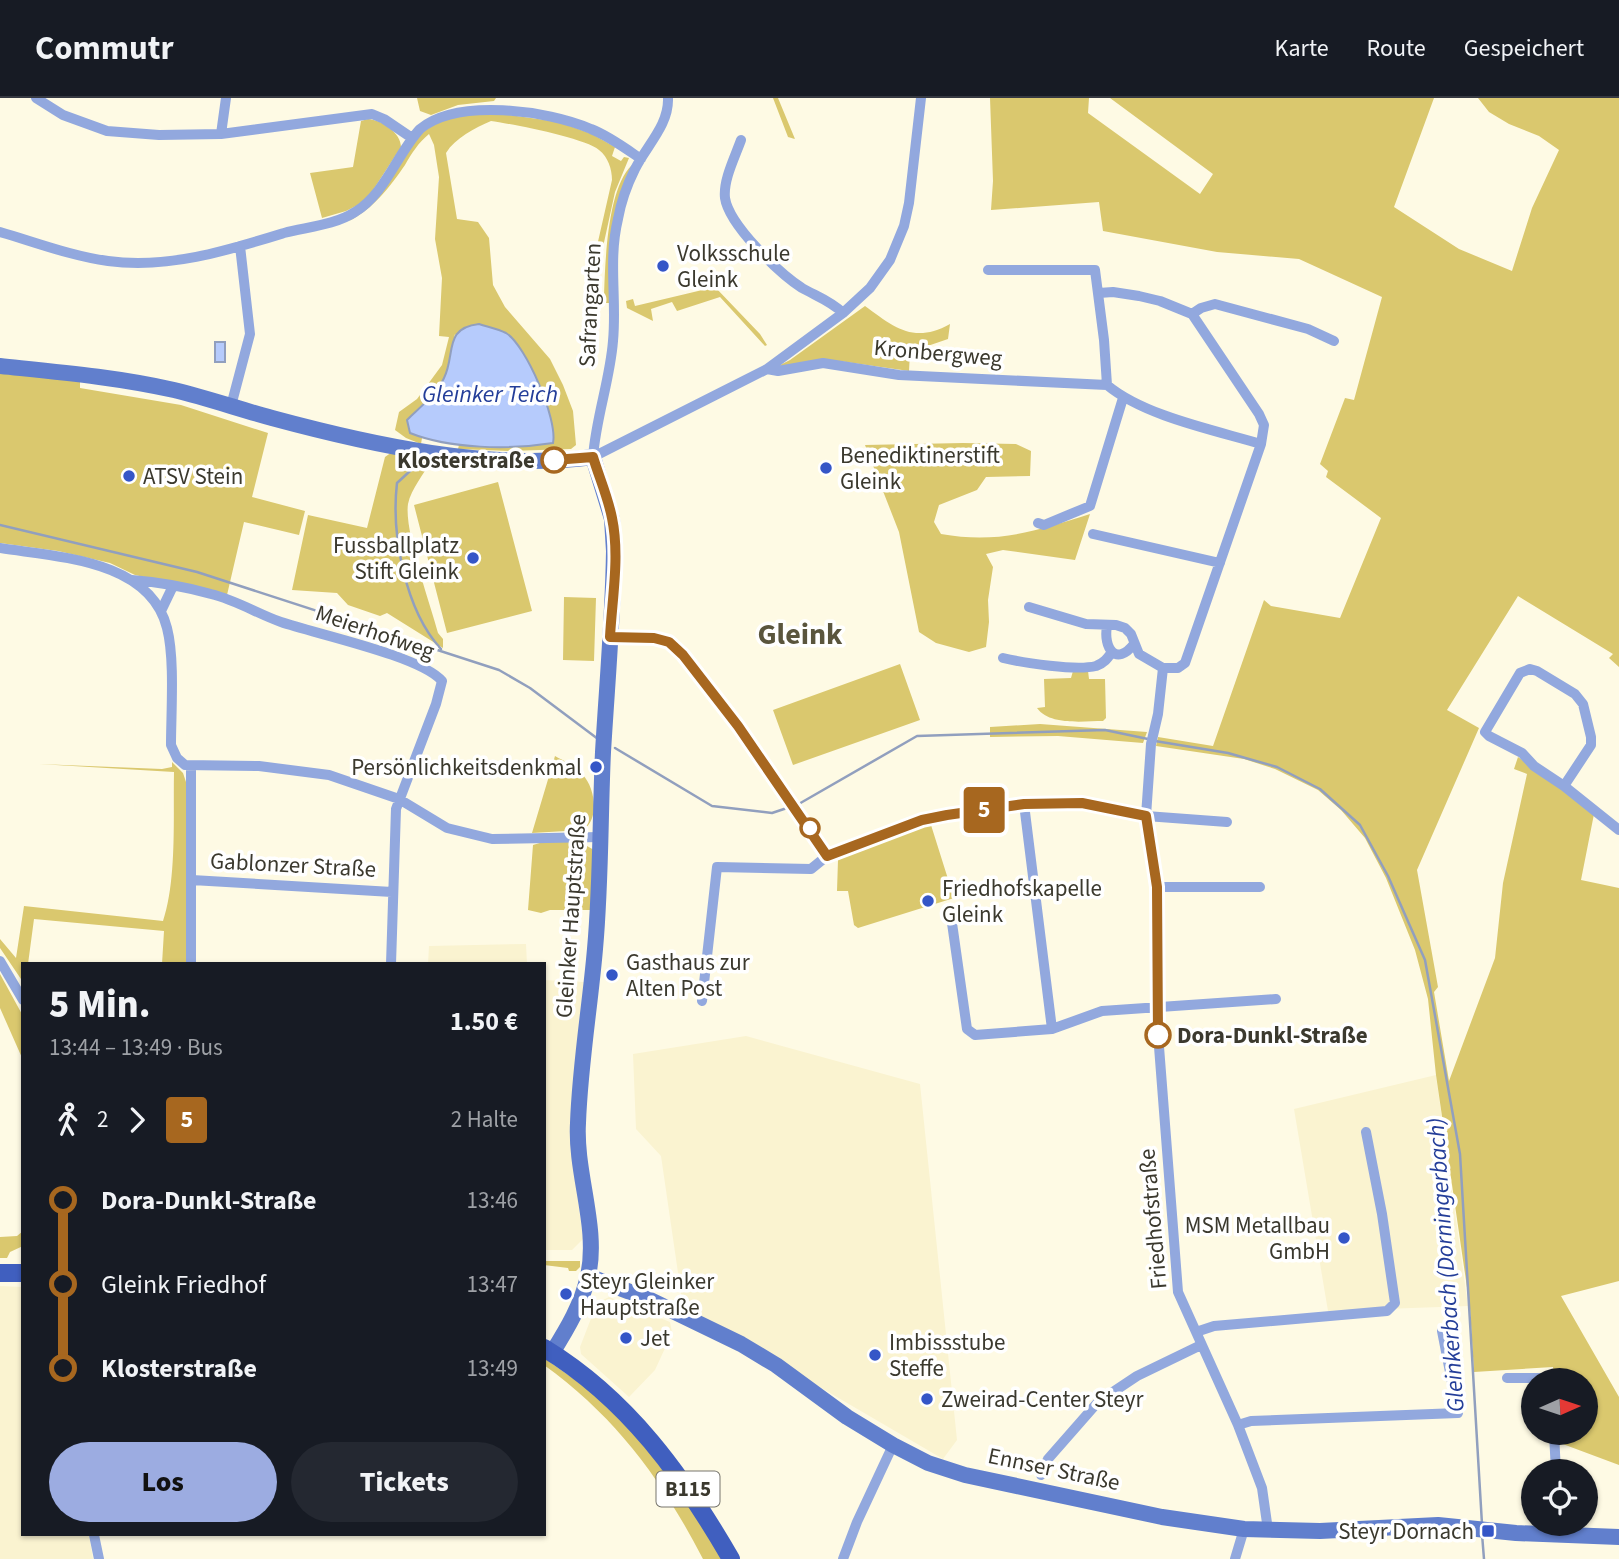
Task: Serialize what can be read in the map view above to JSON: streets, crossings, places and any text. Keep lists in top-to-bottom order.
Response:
{
  "streets": {
    "main road": ["B115"],
    "street": [
      "Safrangarten",
      "Kronbergweg",
      "Meierhofweg",
      "Gablonzer Straße",
      "Gleinker Hauptstraße",
      "Friedhofstraße",
      "Ennser Straße"
    ]
  },
  "crossings": [
    ["Safrangarten", "Gleinker Hauptstraße"],
    ["Meierhofweg", "Gablonzer Straße"],
    ["Gleinker Hauptstraße", "Ennser Straße"],
    ["Gleinker Hauptstraße", "B115"],
    ["Friedhofstraße", "Ennser Straße"]
  ],
  "districts": ["Gleink"],
  "water": ["Gleinker Teich", "Gleinkerbach (Dorningerbach)"],
  "places": {
    "other": [
      "Volksschule Gleink",
      "Klosterstraße",
      "Benediktinerstift Gleink",
      "ATSV Stein",
      "Fussballplatz Stift Gleink",
      "Persönlichkeitsdenkmal",
      "Friedhofskapelle Gleink",
      "Gasthaus zur Alten Post",
      "Dora-Dunkl-Straße",
      "MSM Metallbau GmbH",
      "Steyr Gleinker Hauptstraße",
      "Jet",
      "Imbissstube Steffe",
      "Zweirad-Center Steyr"
    ],
    "transit": ["Steyr Dornach"]
  },
  "lines": ["bus line 5"],
  "north": "right",
  "page": {
    "header": "Commutr",
    "nav": ["Karte", "Route", "Gespeichert"],
    "on_map": "5",
    "heading": ["5 Min.", "13:44 – 13:49 · Bus", "1.50 €"],
    "legs": ["2", "5", "2 Halte"],
    "list": [
      {
        "name": "Dora-Dunkl-Straße",
        "value": "13:46"
      },
      {
        "name": "Gleink Friedhof",
        "value": "13:47"
      },
      {
        "name": "Klosterstraße",
        "value": "13:49"
      }
    ],
    "buttons": ["Los", "Tickets"]
  }
}
